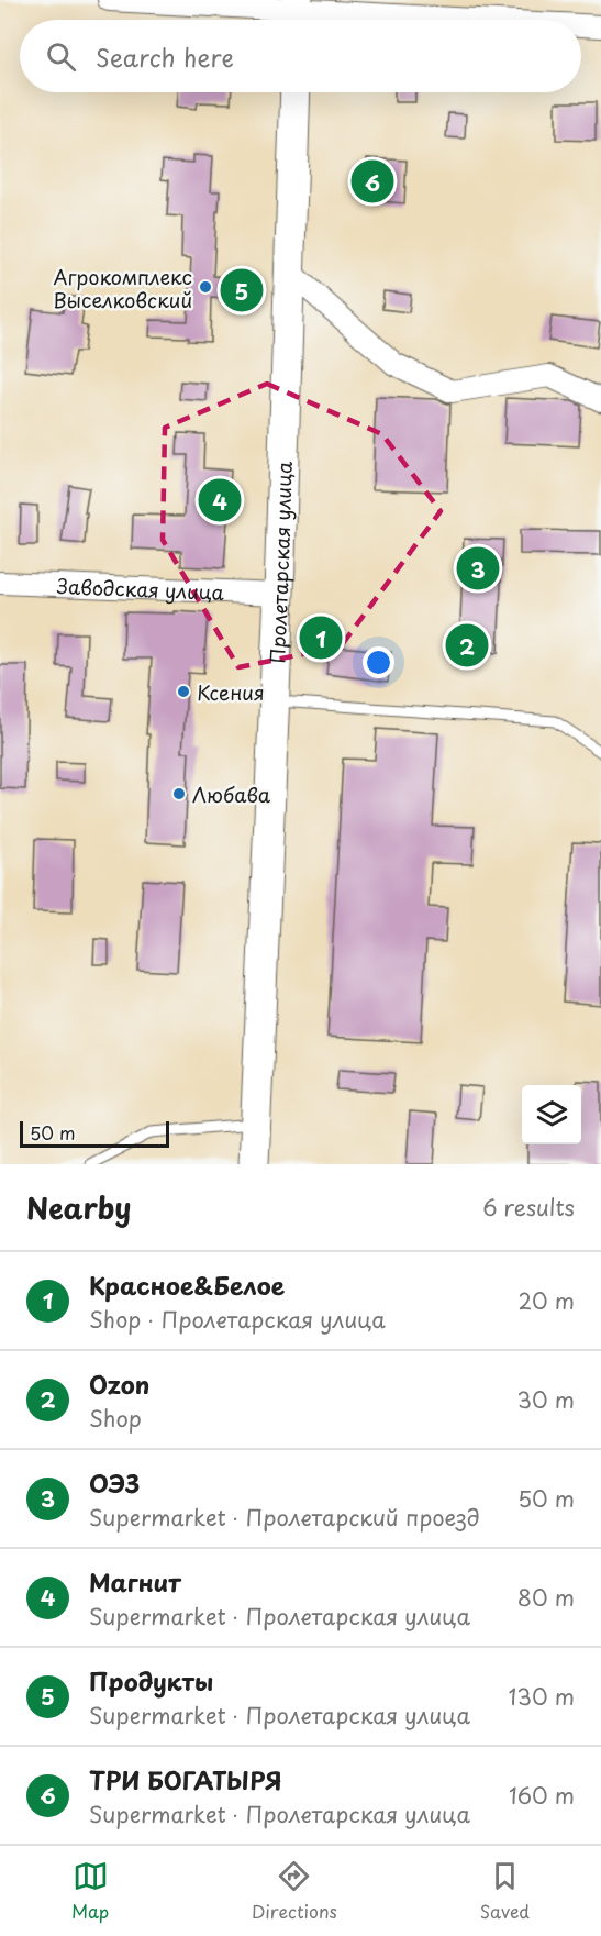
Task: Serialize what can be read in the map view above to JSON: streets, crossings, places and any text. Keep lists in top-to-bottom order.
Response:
{
  "streets": {
    "street": ["Пролетарская улица", "Заводская улица"]
  },
  "crossings": [
    ["Пролетарская улица", "Заводская улица"]
  ],
  "places": ["Агрокомплекс Выселковский", "Ксения", "Любава"],
  "scale_bar": "50 m",
  "page": {
    "search": "Search here",
    "pins": [
      "6",
      "5",
      "4",
      "3",
      "1",
      "2"
    ],
    "scale": "50 m",
    "heading": ["Nearby", "6 results"],
    "list": [
      {
        "mark": "1",
        "name": "Красное&Белое",
        "note": "Shop · Пролетарская улица",
        "value": "20 m"
      },
      {
        "mark": "2",
        "name": "Ozon",
        "note": "Shop",
        "value": "30 m"
      },
      {
        "mark": "3",
        "name": "ОЭЗ",
        "note": "Supermarket · Пролетарский проезд",
        "value": "50 m"
      },
      {
        "mark": "4",
        "name": "Магнит",
        "note": "Supermarket · Пролетарская улица",
        "value": "80 m"
      },
      {
        "mark": "5",
        "name": "Продукты",
        "note": "Supermarket · Пролетарская улица",
        "value": "130 m"
      },
      {
        "mark": "6",
        "name": "ТРИ БОГАТЫРЯ",
        "note": "Supermarket · Пролетарская улица",
        "value": "160 m"
      }
    ],
    "nav": ["Map", "Directions", "Saved"]
  }
}
